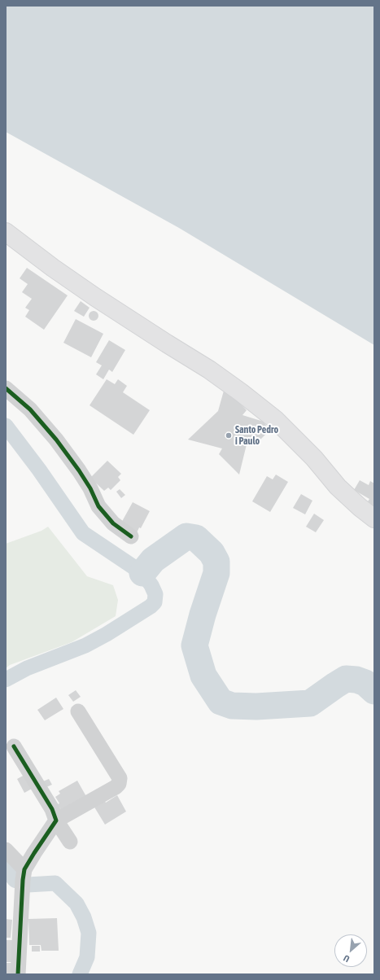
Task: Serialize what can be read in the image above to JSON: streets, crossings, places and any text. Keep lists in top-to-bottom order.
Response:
{
  "places": ["Santo Pedro i Paulo"],
  "north": "bottom left"
}
